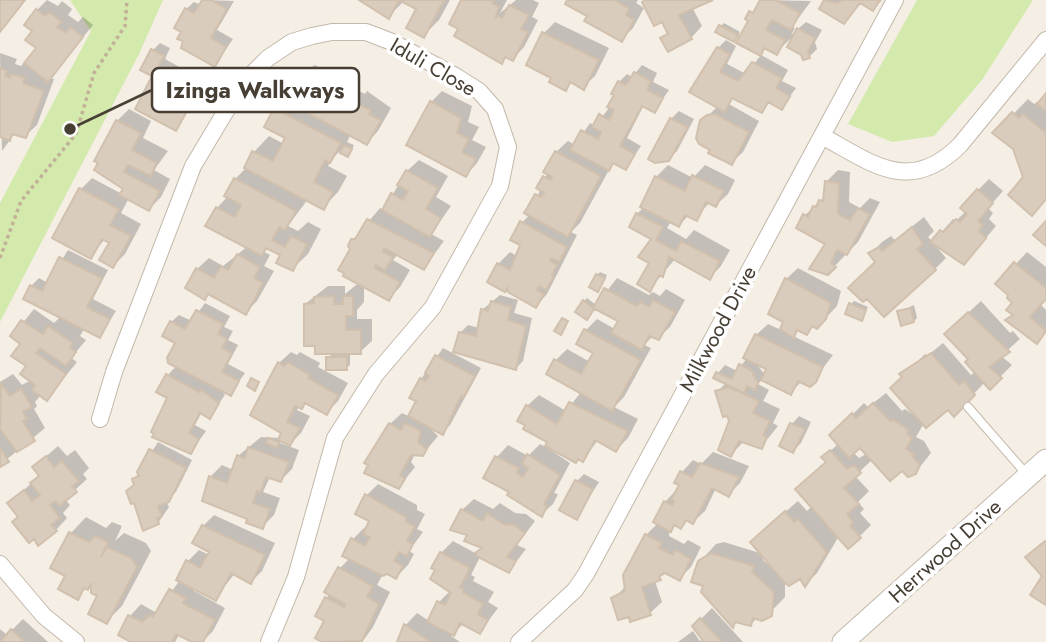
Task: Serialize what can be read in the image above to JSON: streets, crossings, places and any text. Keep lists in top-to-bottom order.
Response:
{
  "streets": {
    "street": ["Iduli Close", "Milkwood Drive", "Herrwood Drive"]
  },
  "places": ["Izinga Walkways"]
}
